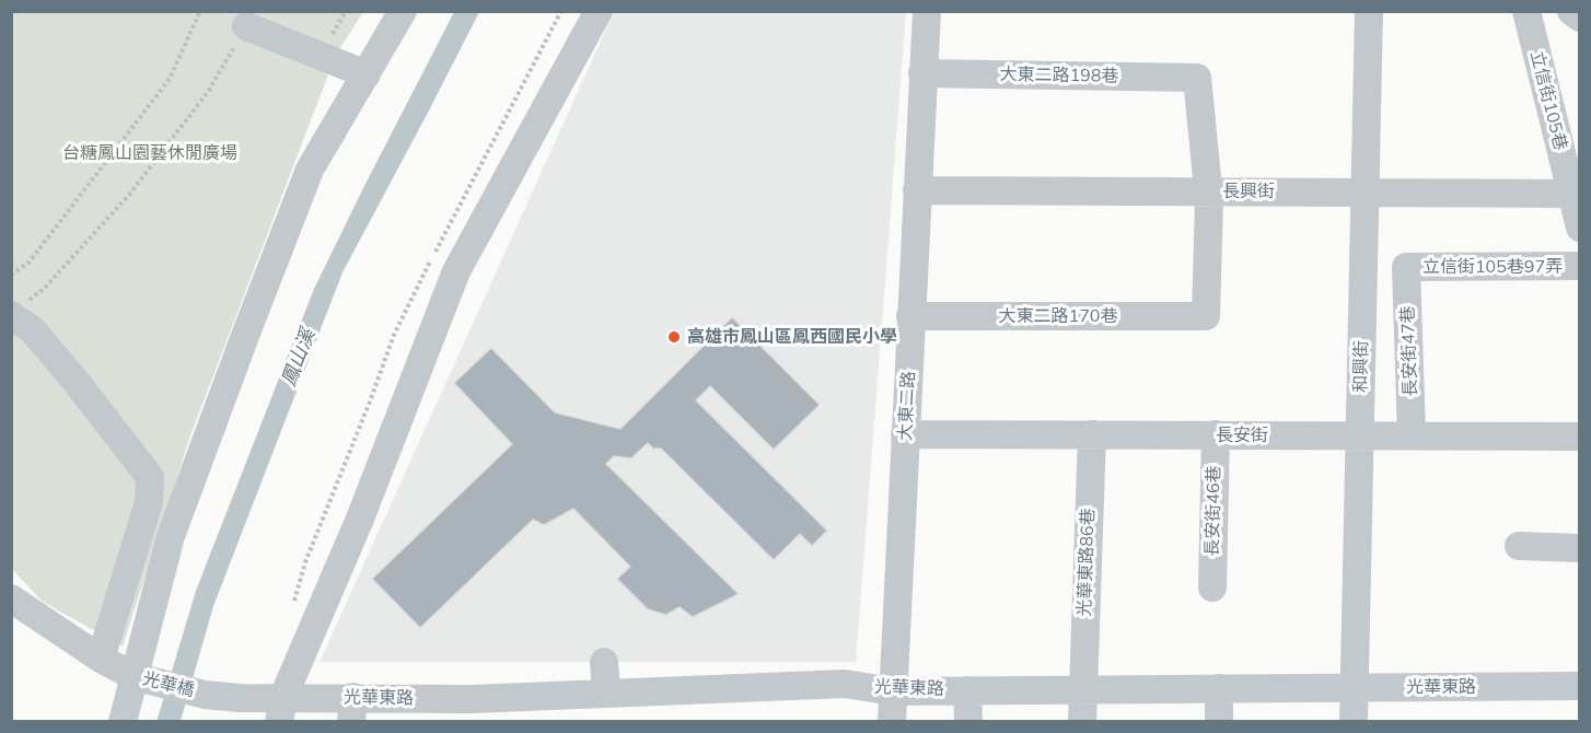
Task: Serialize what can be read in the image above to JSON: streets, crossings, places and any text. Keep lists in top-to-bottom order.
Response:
{
  "streets": {
    "street": [
      "大東二路198巷",
      "立信街105巷",
      "長興街",
      "立信街105巷97弄",
      "大東二路170巷",
      "長安街47巷",
      "和興街",
      "大東二路",
      "長安街",
      "長安街46巷",
      "光華東路86巷",
      "光華橋",
      "光華東路"
    ]
  },
  "crossings": [
    ["大東二路198巷", "長興街"],
    ["大東二路198巷", "大東二路170巷"],
    ["大東二路198巷", "大東二路"],
    ["立信街105巷", "長興街"],
    ["長興街", "大東二路170巷"],
    ["長興街", "和興街"],
    ["長興街", "大東二路"],
    ["立信街105巷97弄", "長安街47巷"],
    ["大東二路170巷", "大東二路"],
    ["長安街47巷", "長安街"],
    ["和興街", "長安街"],
    ["和興街", "光華東路"],
    ["大東二路", "長安街"],
    ["大東二路", "光華東路"],
    ["長安街", "長安街46巷"],
    ["長安街", "光華東路86巷"],
    ["光華東路86巷", "光華東路"],
    ["光華橋", "光華東路"]
  ],
  "water": ["鳳山溪"],
  "parks": ["台糖鳳山園藝休閒廣場"],
  "places": ["高雄市鳳山區鳳西國民小學"]
}
